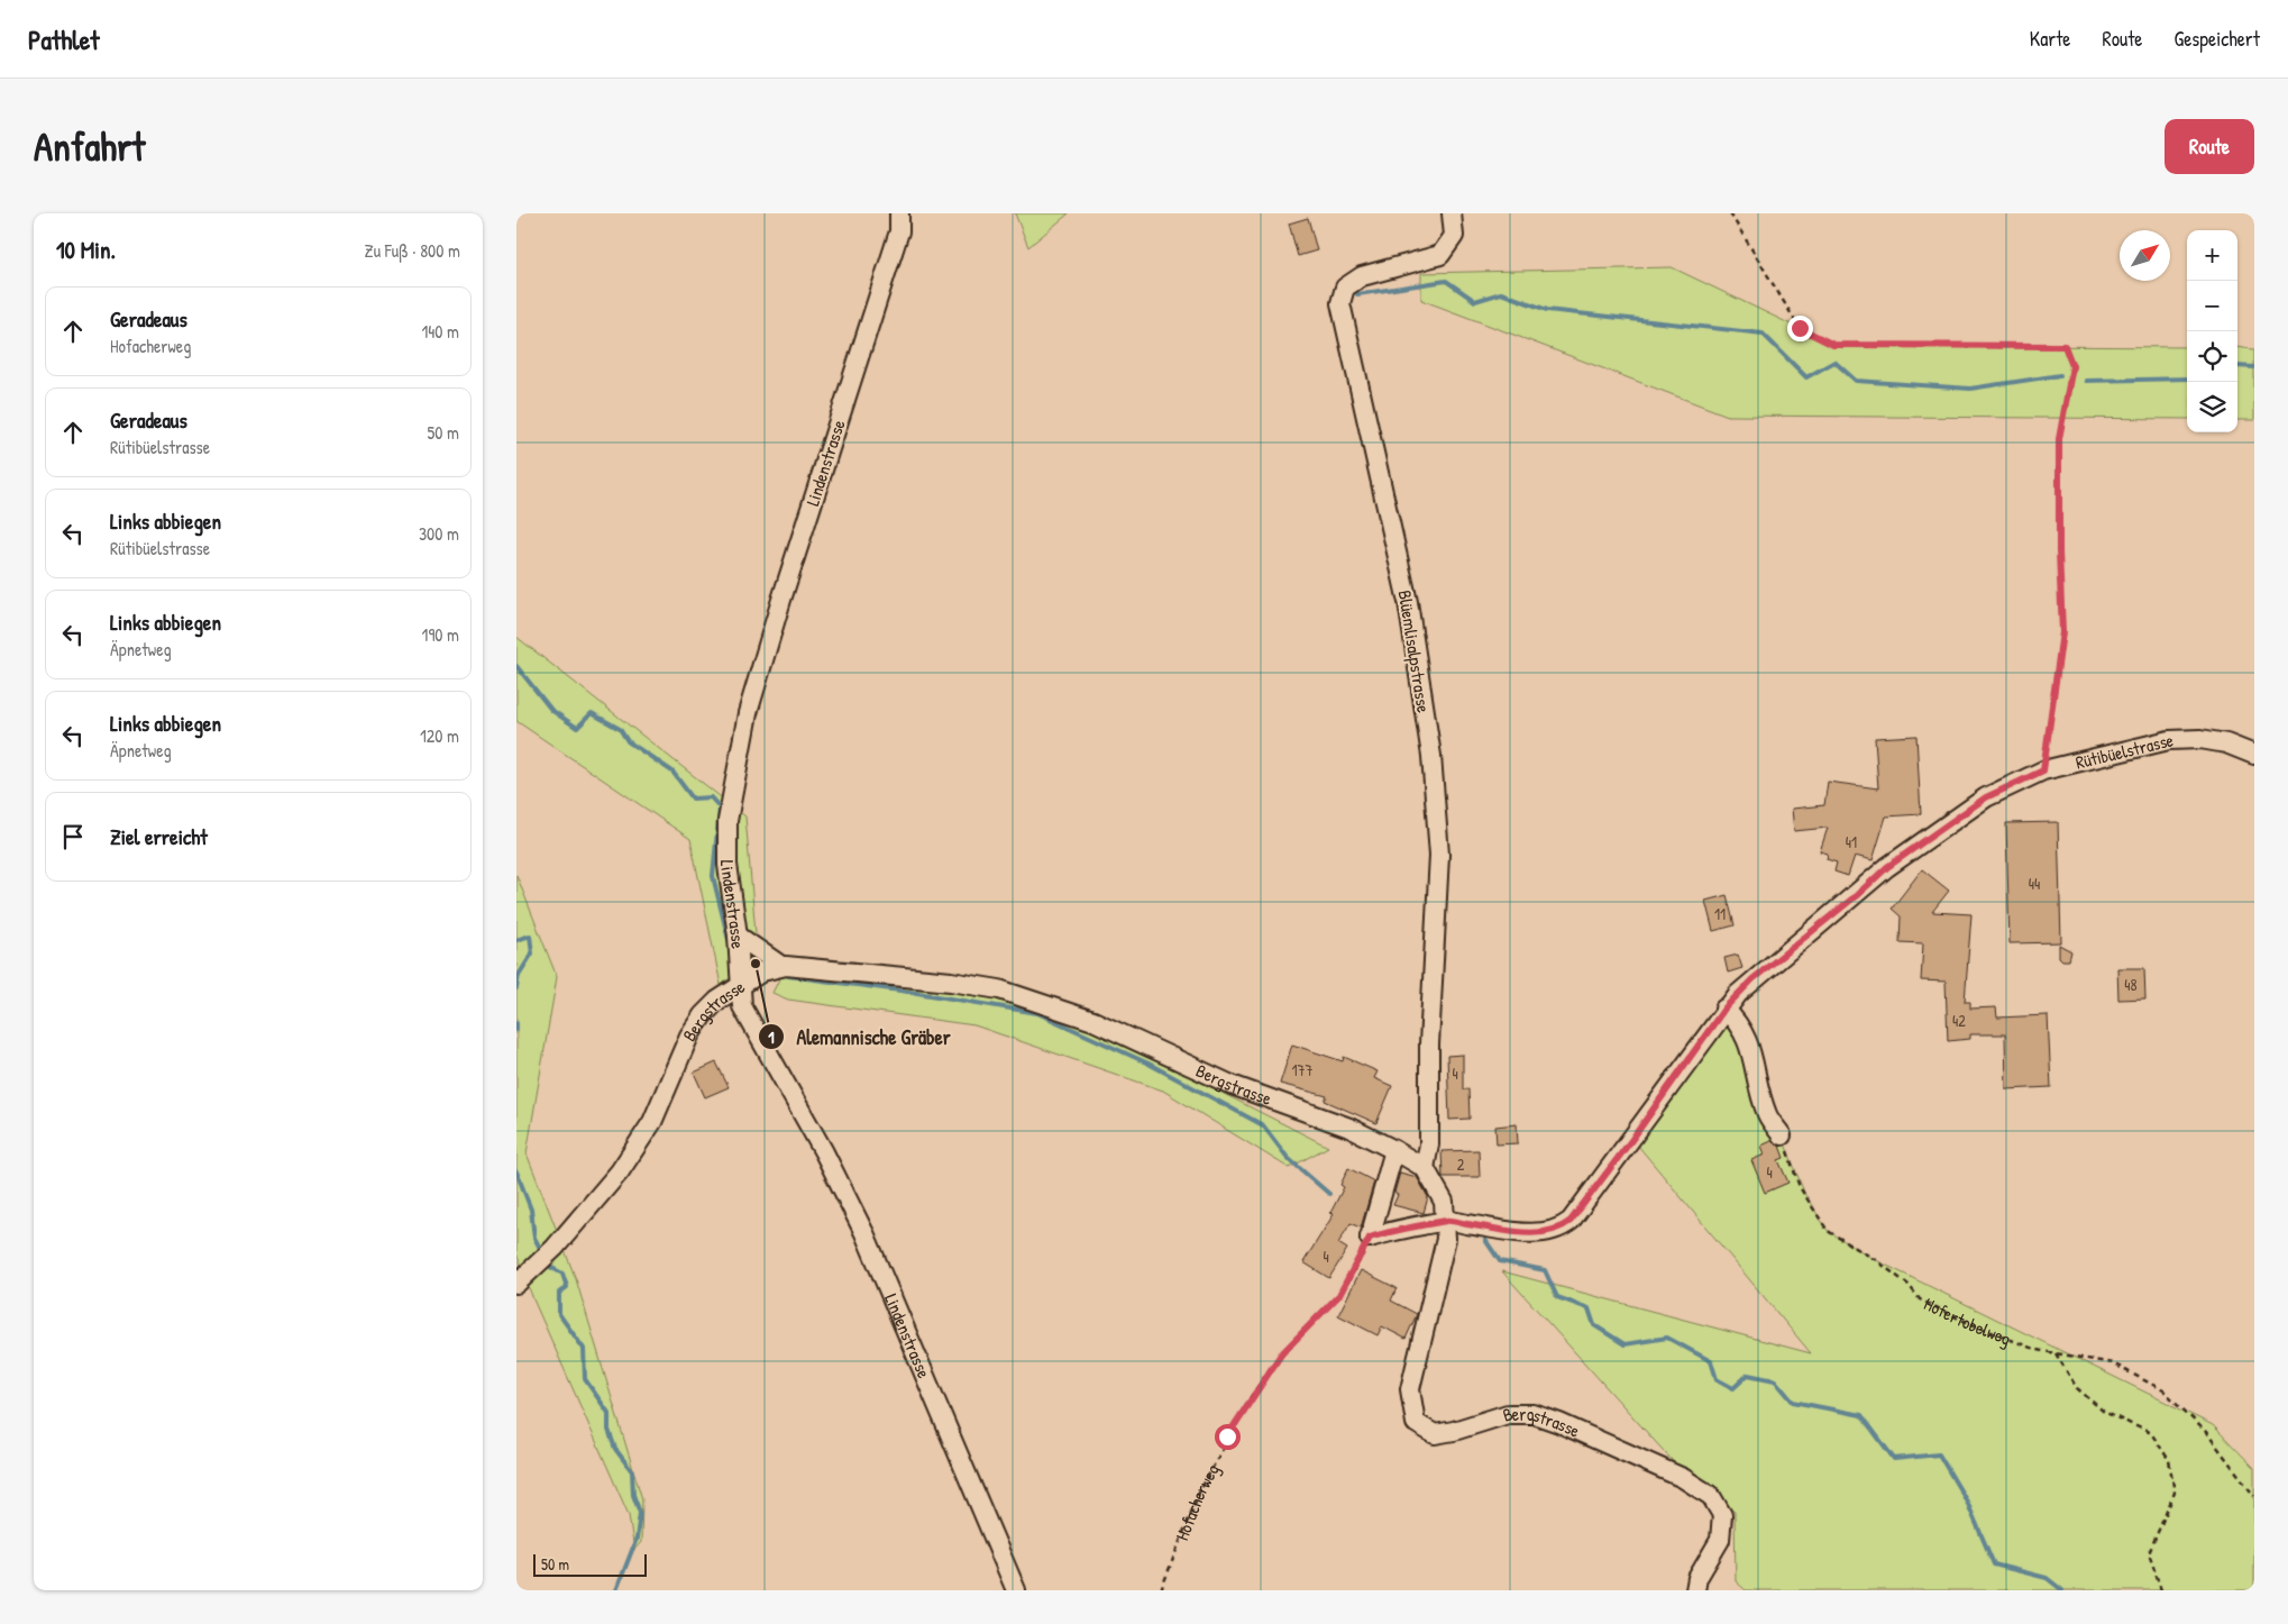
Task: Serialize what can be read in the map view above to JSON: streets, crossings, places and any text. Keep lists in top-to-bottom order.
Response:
{
  "streets": {
    "street": [
      "Lindenstrasse",
      "Blüemlisalpstrasse",
      "Rütibüelstrasse",
      "Bergstrasse"
    ],
    "path": ["Hofertobelweg", "Hofacherweg"]
  },
  "crossings": [
    ["Lindenstrasse", "Bergstrasse"],
    ["Blüemlisalpstrasse", "Bergstrasse"],
    ["Rütibüelstrasse", "Bergstrasse"]
  ],
  "places": ["Alemannische Gräber"],
  "house_numbers": [
    "41",
    "44",
    "11",
    "48",
    "42",
    "177",
    "4",
    "2",
    "4",
    "4"
  ],
  "scale_bar": "50 m",
  "north": "top right",
  "page": {
    "header": "Pathlet",
    "nav": ["Karte", "Route", "Gespeichert"],
    "buttons": "Route",
    "title": "Anfahrt",
    "heading": ["10 Min.", "Zu Fuß · 800 m"],
    "map_buttons": ["+", "−"],
    "list": [
      ["Geradeaus", "Hofacherweg", "140 m"],
      ["Geradeaus", "Rütibüelstrasse", "50 m"],
      ["Links abbiegen", "Rütibüelstrasse", "300 m"],
      ["Links abbiegen", "Äpnetweg", "190 m"],
      ["Links abbiegen", "Äpnetweg", "120 m"],
      "Ziel erreicht"
    ],
    "scale": "50 m"
  }
}
